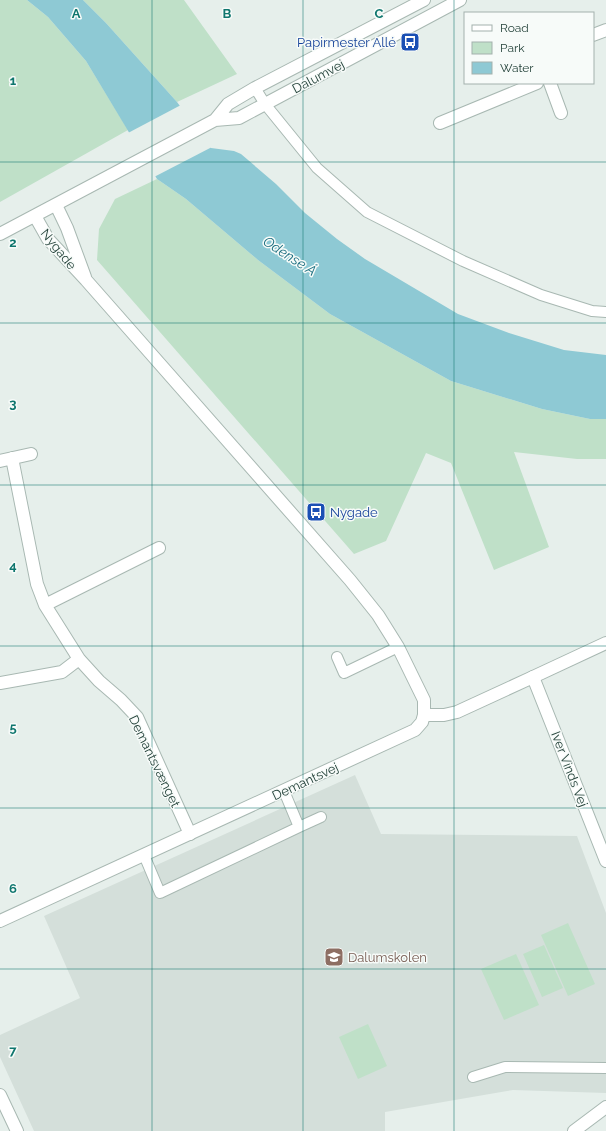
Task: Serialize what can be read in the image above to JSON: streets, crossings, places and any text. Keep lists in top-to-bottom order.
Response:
{
  "streets": {
    "street": [
      "Dalumvej",
      "Nygade",
      "Demantsvænget",
      "Iver Vinds Vej",
      "Demantsvej"
    ]
  },
  "crossings": [
    ["Dalumvej", "Nygade"],
    ["Nygade", "Demantsvej"],
    ["Demantsvænget", "Demantsvej"]
  ],
  "water": ["Odense Å"],
  "places": {
    "bus stop": ["Papirmester Allé", "Nygade"],
    "school or university": ["Dalumskolen"]
  },
  "legend": ["Road", "Park", "Water"],
  "grid": {
    "columns": ["A", "B", "C"],
    "rows": [
      "1",
      "2",
      "3",
      "4",
      "5",
      "6",
      "7"
    ]
  }
}
